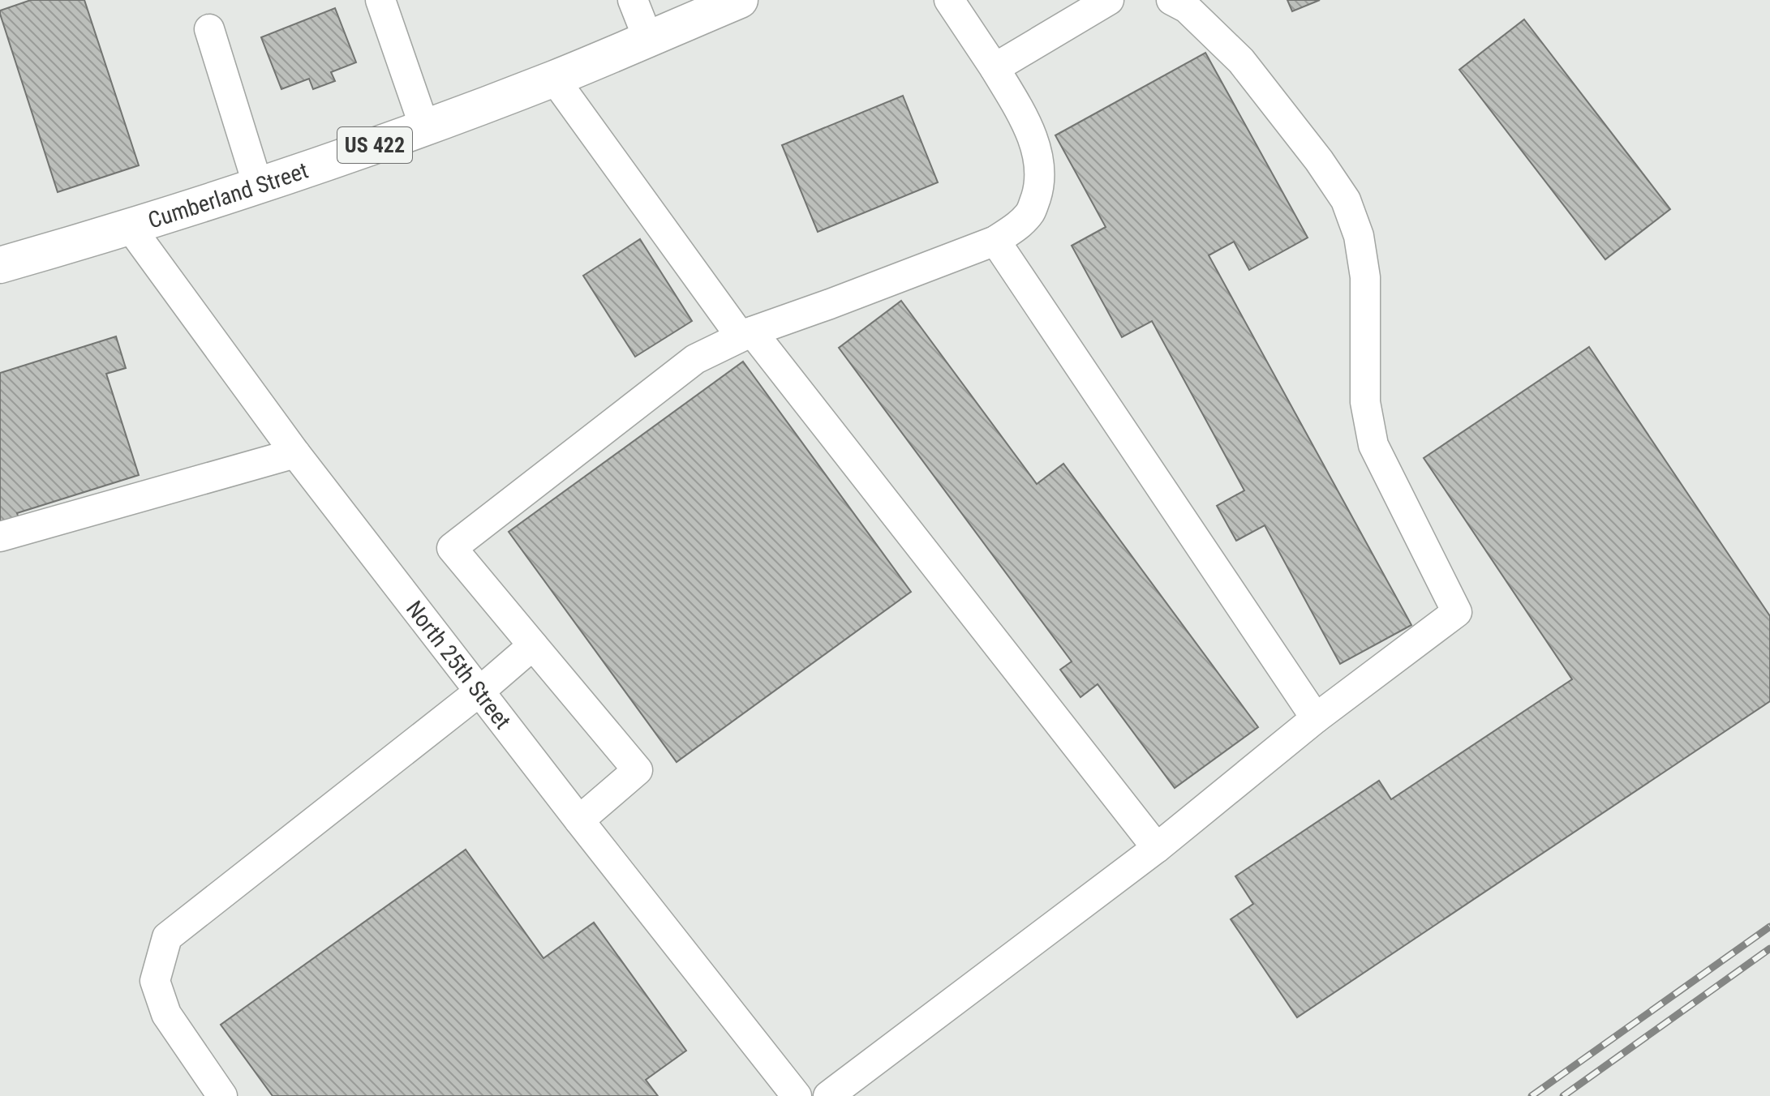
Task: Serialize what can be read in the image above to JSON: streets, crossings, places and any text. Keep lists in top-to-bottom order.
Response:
{
  "streets": {
    "highway": ["US 422", "Cumberland Street"],
    "street": ["North 25th Street"]
  },
  "crossings": [
    ["Cumberland Street", "North 25th Street"]
  ]
}
